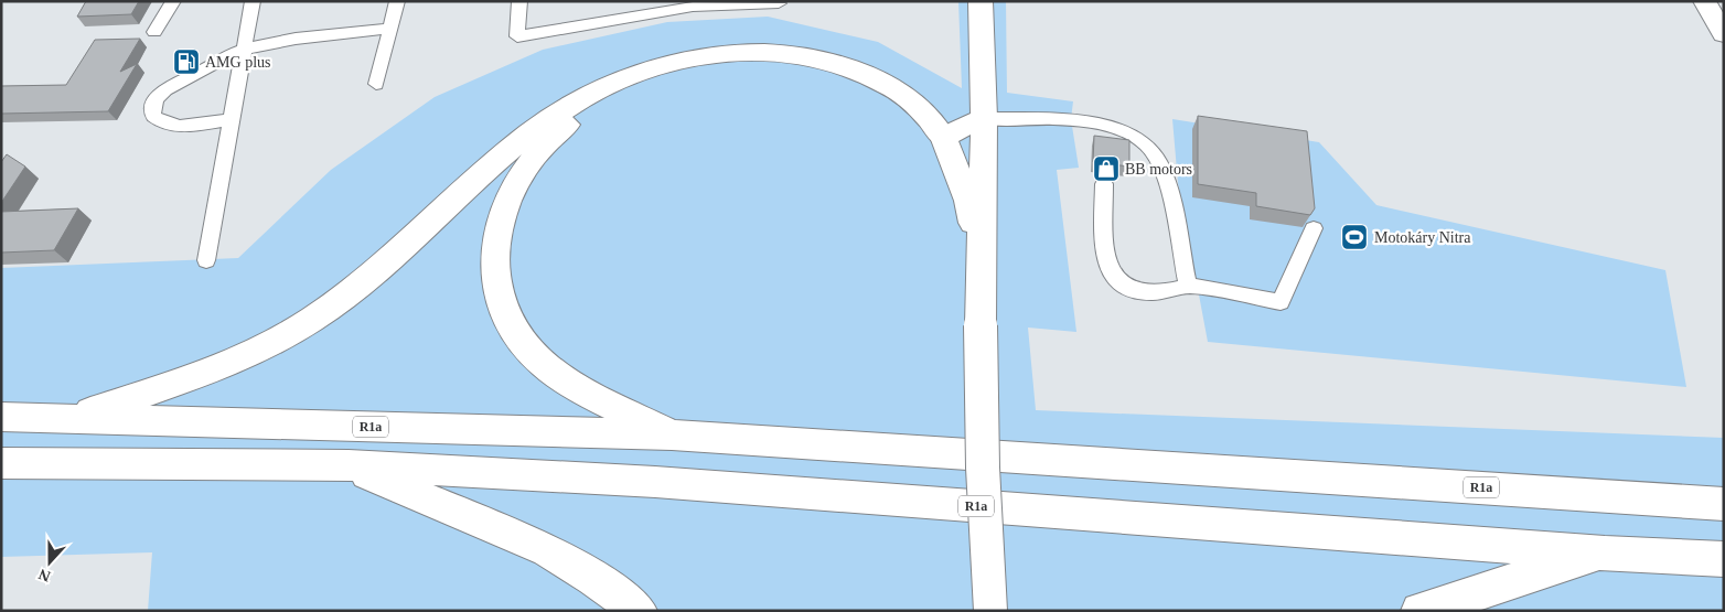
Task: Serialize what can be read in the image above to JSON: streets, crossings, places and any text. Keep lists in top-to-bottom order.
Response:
{
  "streets": {
    "main road": ["R1a"]
  },
  "places": {
    "fuel station": ["AMG plus"],
    "shop": ["BB motors"],
    "sports": ["Motokáry Nitra"]
  },
  "north": "bottom"
}
